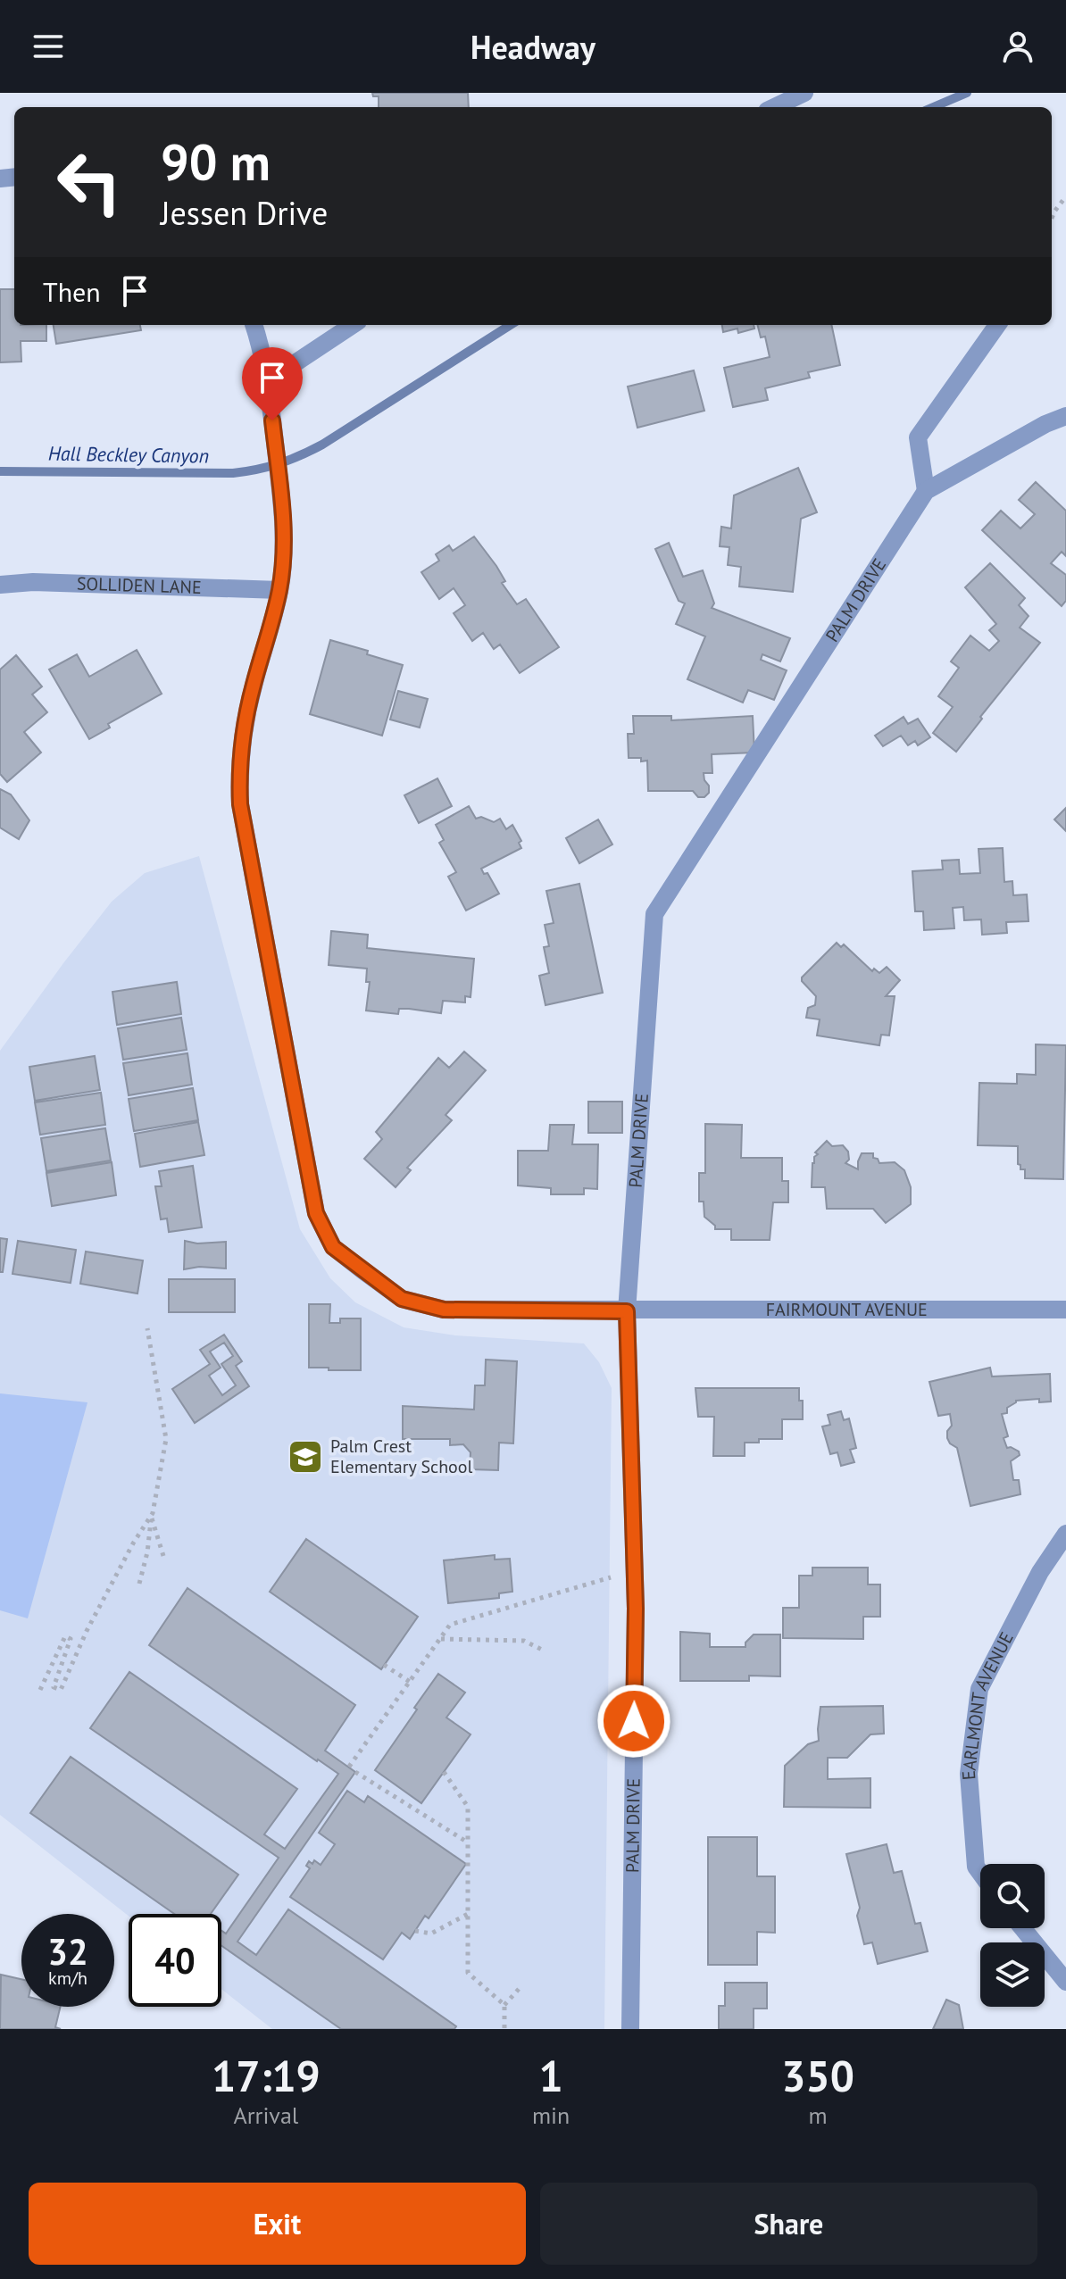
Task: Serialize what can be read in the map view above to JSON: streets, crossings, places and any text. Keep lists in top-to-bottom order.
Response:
{
  "streets": {
    "street": [
      "SOLLIDEN LANE",
      "PALM DRIVE",
      "FAIRMOUNT AVENUE",
      "EARLMONT AVENUE"
    ]
  },
  "crossings": [
    ["SOLLIDEN LANE", "FAIRMOUNT AVENUE"],
    ["PALM DRIVE", "FAIRMOUNT AVENUE"]
  ],
  "water": ["Hall Beckley Canyon"],
  "places": {
    "school or university": ["Palm Crest Elementary School"]
  },
  "page": {
    "header": "Headway",
    "turn": ["90 m", "Jessen Drive"],
    "then": "Then",
    "speed": "32 km/h",
    "limit": "40",
    "eta": [
      "17:19",
      "Arrival",
      "1",
      "min",
      "350",
      "m"
    ],
    "buttons": ["Exit", "Share"]
  }
}
